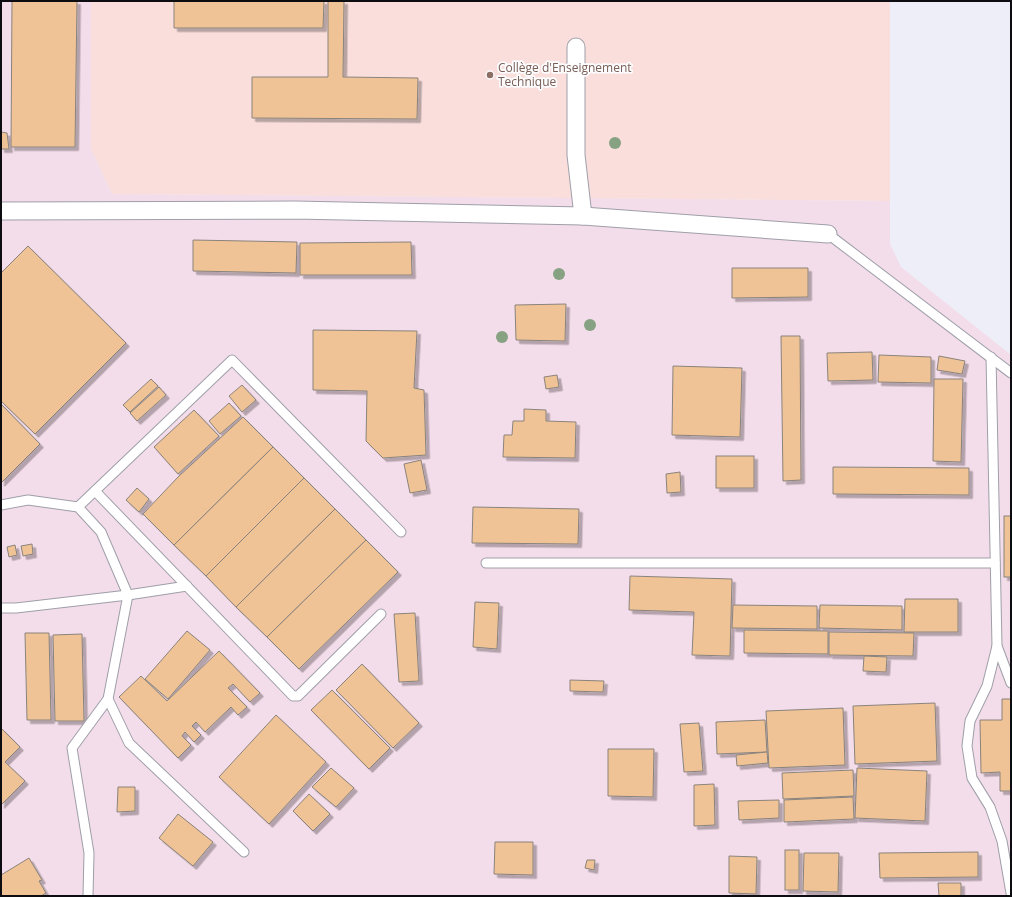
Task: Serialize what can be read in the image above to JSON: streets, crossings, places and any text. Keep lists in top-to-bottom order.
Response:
{
  "places": ["Collège d'Enseignement Technique"]
}
